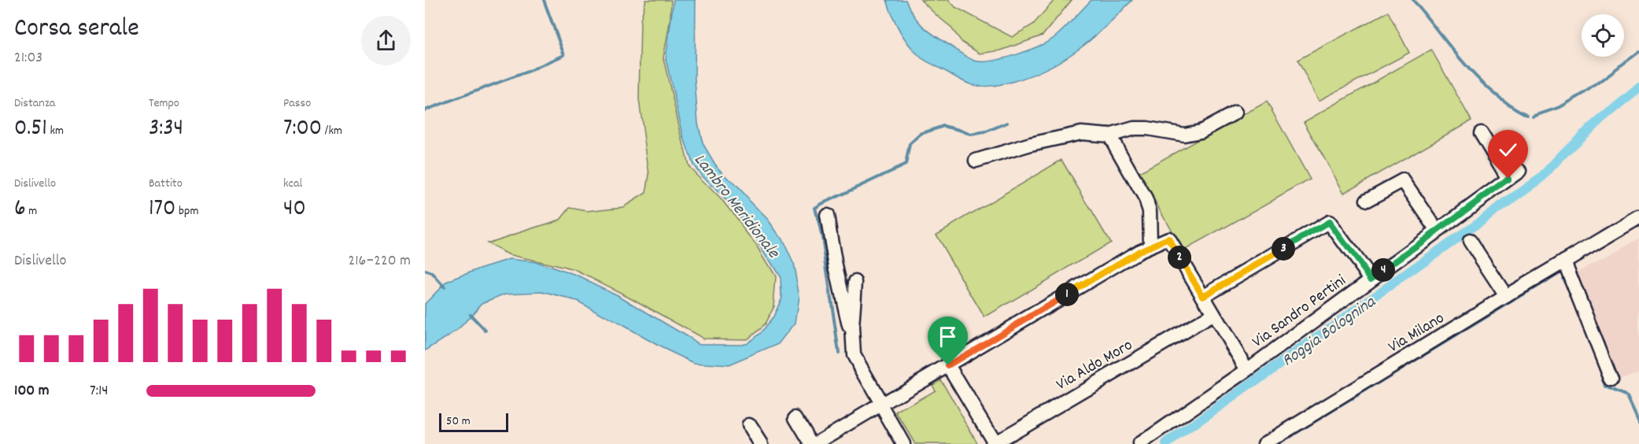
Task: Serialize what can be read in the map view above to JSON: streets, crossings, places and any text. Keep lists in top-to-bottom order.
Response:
{
  "streets": {
    "street": ["Via Sandro Pertini", "Via Milano", "Via Aldo Moro"]
  },
  "water": ["Lambro Meridionale", "Roggia Bolognina"],
  "scale_bar": "50 m",
  "page": {
    "heading": ["Corsa serale", "21:03"],
    "stats": [
      ["Distanza", "0.51 km"],
      ["Tempo", "3:34"],
      ["Passo", "7:00 /km"],
      ["Dislivello", "6 m"],
      ["Battito", "170 bpm"],
      ["kcal", "40"]
    ],
    "pins": [
      "3",
      "2",
      "4",
      "1"
    ],
    "chart": ["Dislivello", "216–220 m"],
    "list": [
      {
        "name": "100 m",
        "note": "7:14"
      }
    ],
    "scale": "50 m"
  }
}
